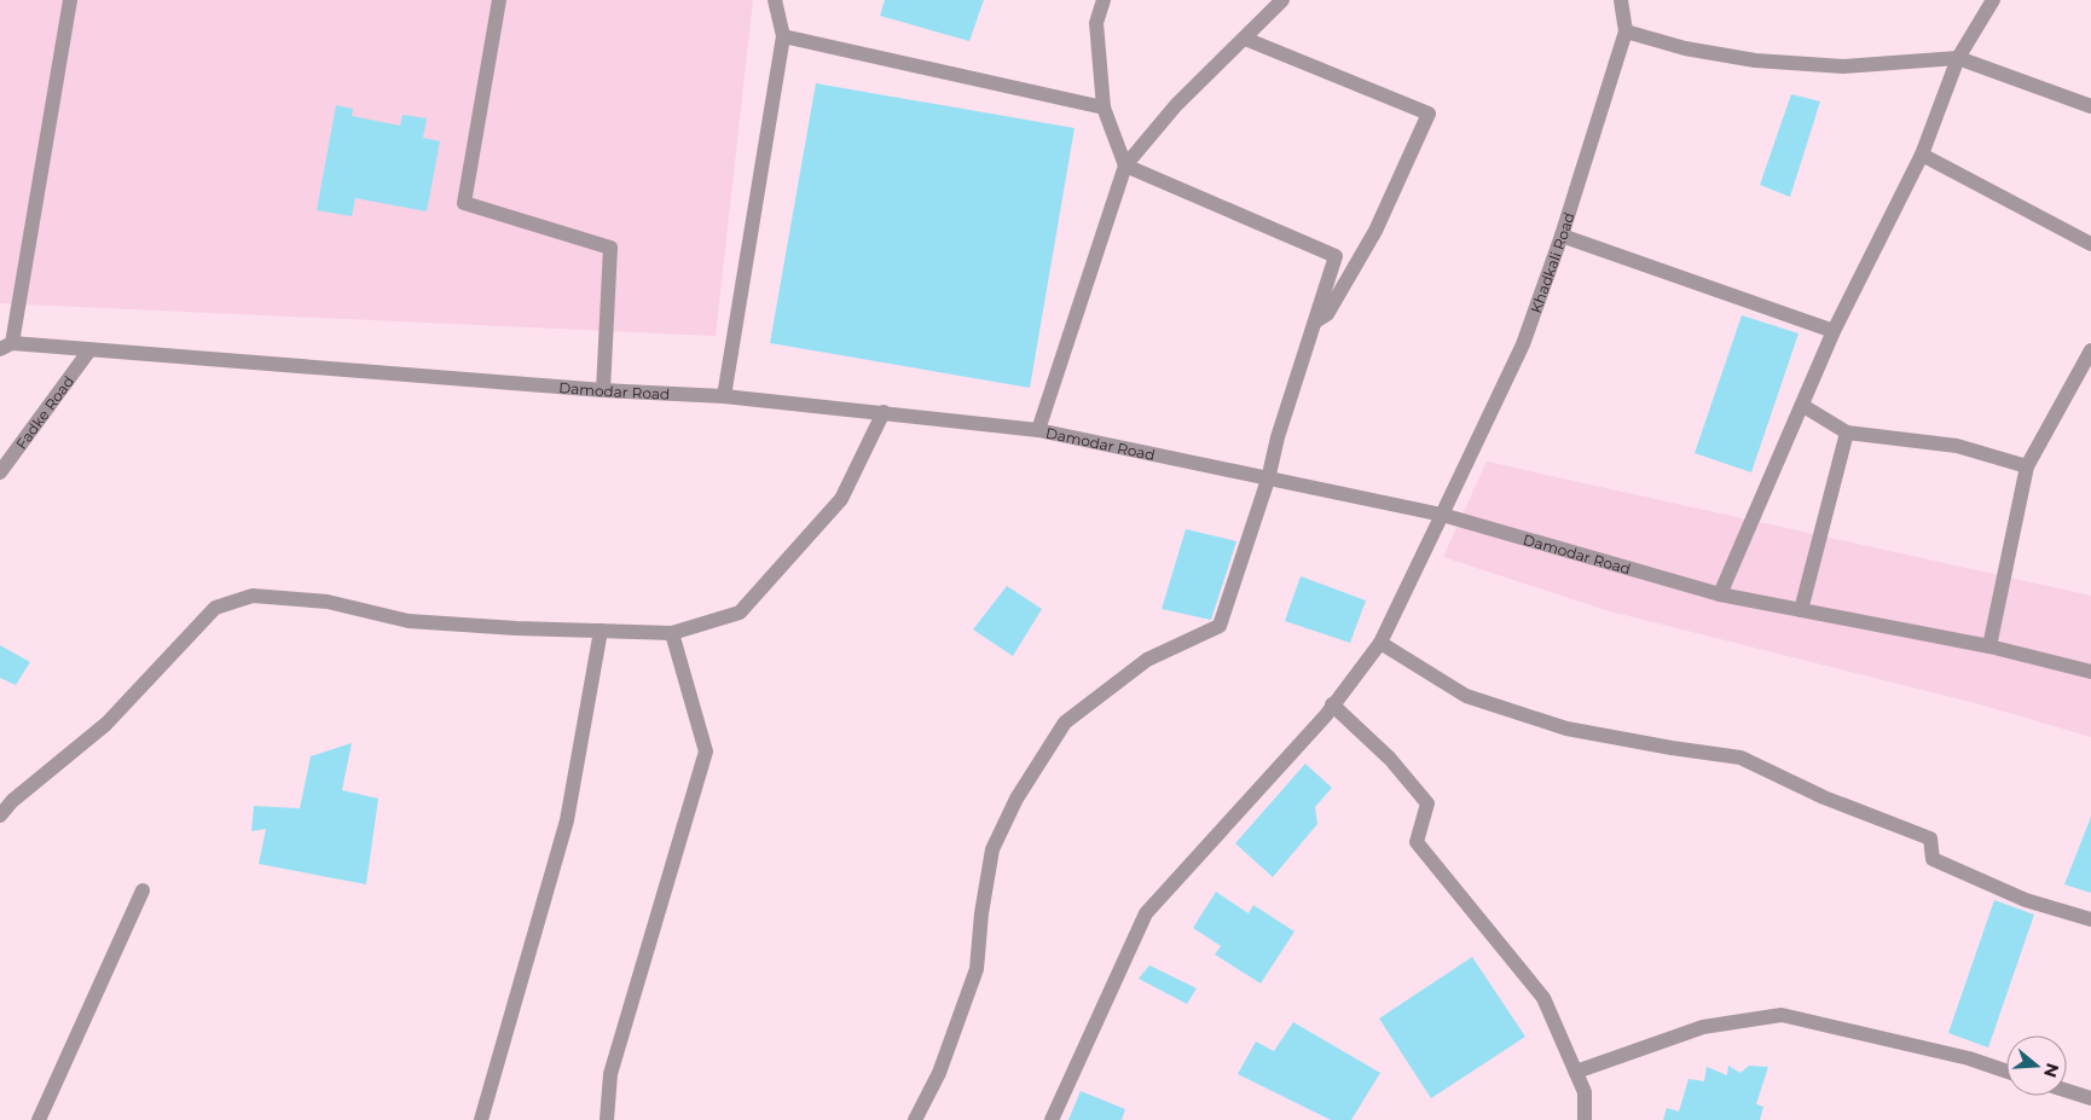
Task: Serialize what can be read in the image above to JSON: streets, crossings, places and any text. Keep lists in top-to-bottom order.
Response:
{
  "streets": {
    "street": ["Khadkali Road", "Damodar Road", "Fadke Road"]
  },
  "crossings": [
    ["Khadkali Road", "Damodar Road"],
    ["Damodar Road", "Fadke Road"]
  ],
  "north": "right"
}
